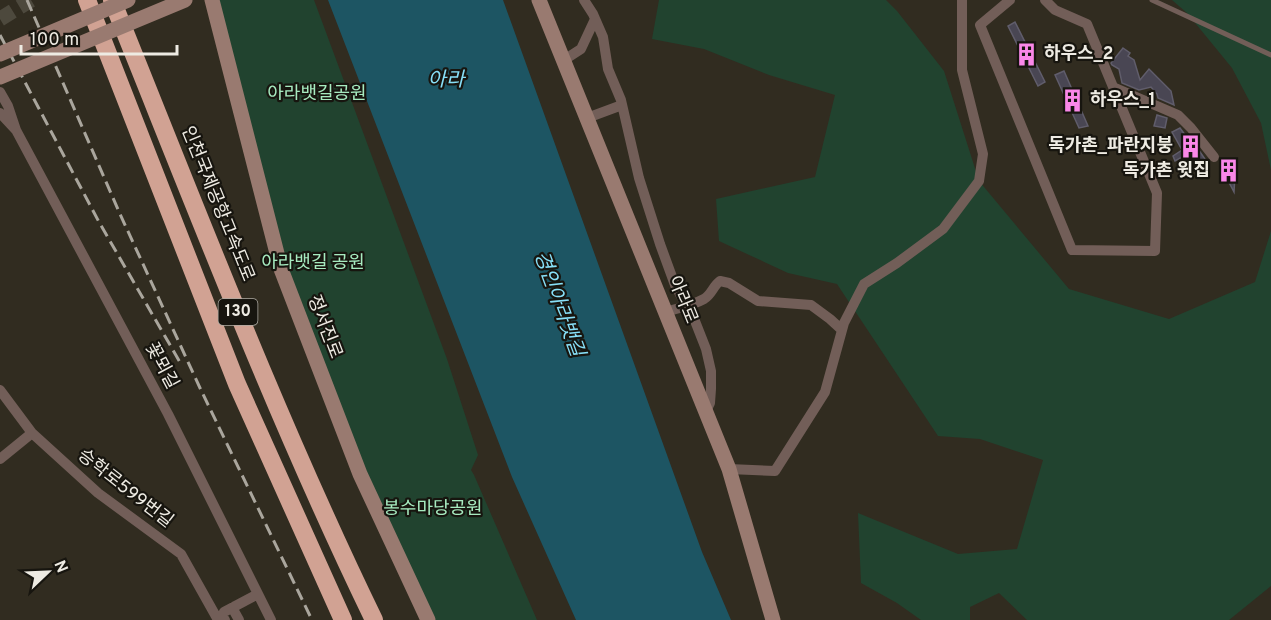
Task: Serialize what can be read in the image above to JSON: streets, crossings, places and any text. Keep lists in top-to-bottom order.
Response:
{
  "streets": {
    "highway": ["인천국제공항고속도로", "130"],
    "main road": ["아라로", "정서진로"],
    "street": ["꽃뫼길", "승학로599번길"]
  },
  "water": ["아라", "경인아라뱃길"],
  "parks": ["아라뱃길공원", "아라뱃길 공원", "봉수마당공원"],
  "places": {
    "building": [
      "하우스_2",
      "하우스_1",
      "독가촌_파란지붕",
      "독가촌 윗집"
    ]
  },
  "scale_bar": "100 m",
  "north": "top right"
}
